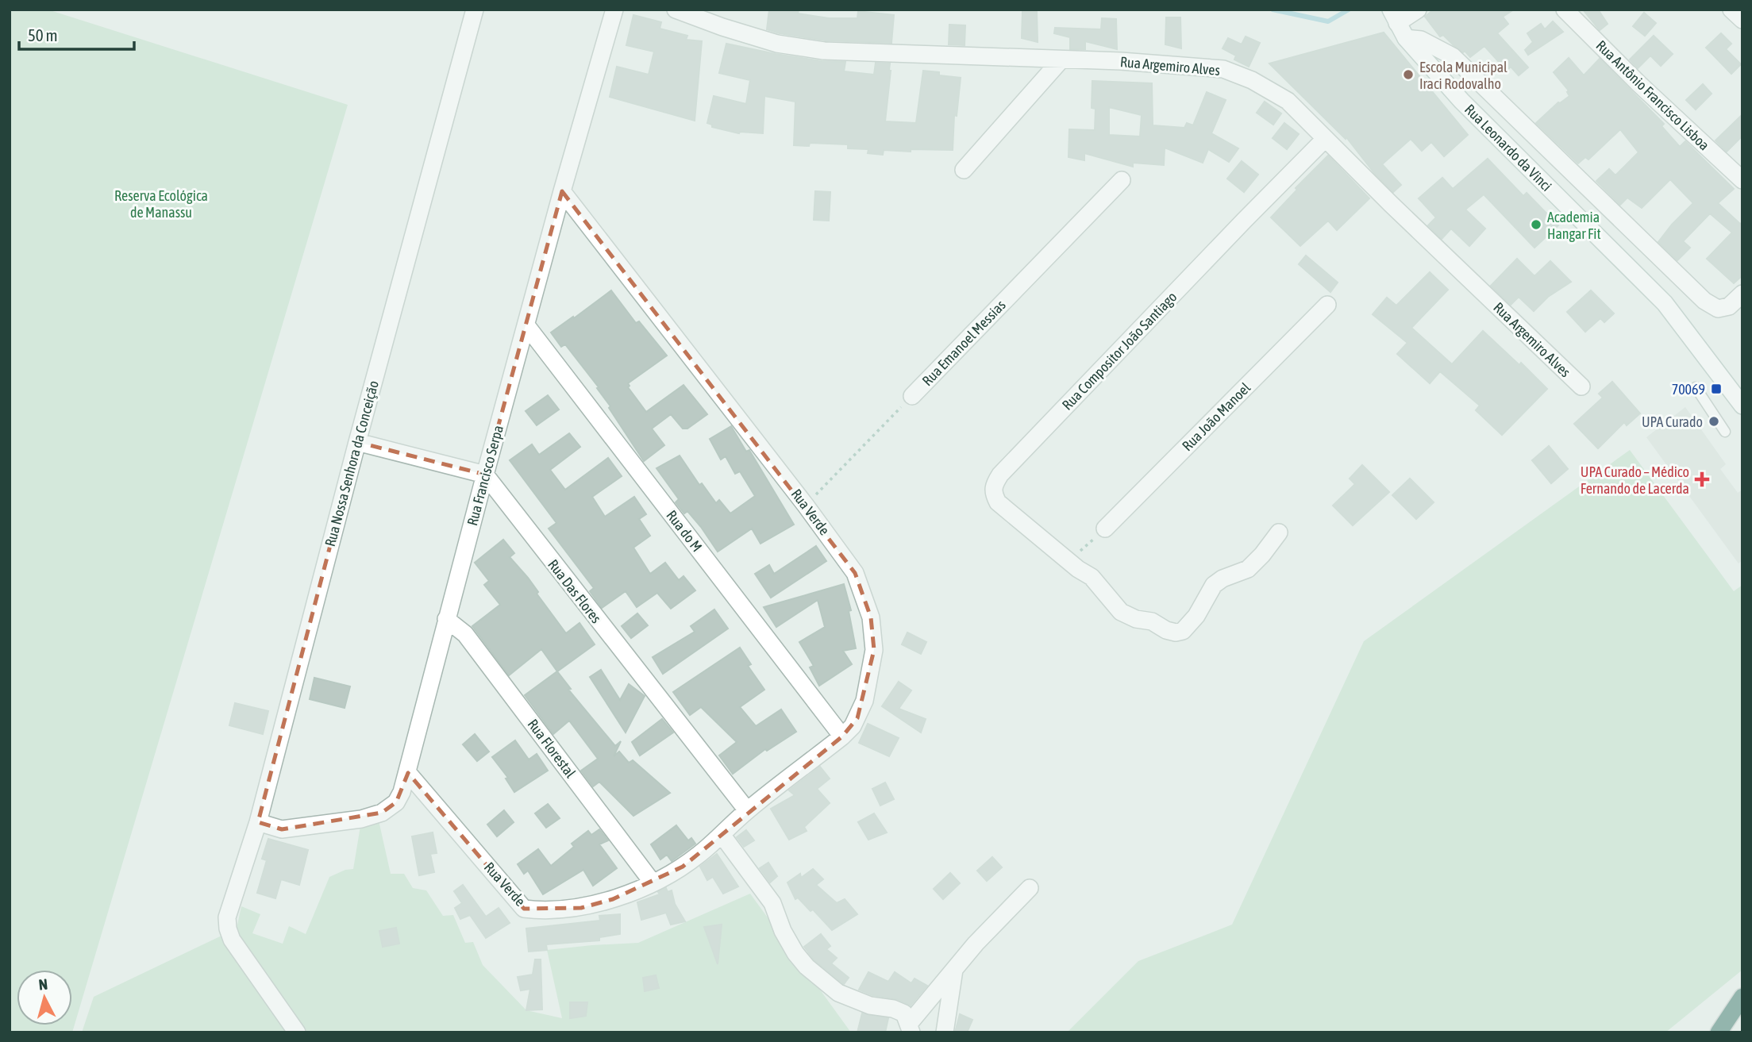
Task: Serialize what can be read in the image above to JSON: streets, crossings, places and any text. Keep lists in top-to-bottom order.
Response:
{
  "streets": {
    "street": [
      "Rua Argemiro Alves",
      "Rua Antônio Francisco Lisboa",
      "Rua Leonardo da Vinci",
      "Rua Emanoel Messias",
      "Rua Compositor João Santiago",
      "Rua João Manoel",
      "Rua Nossa Senhora da Conceição",
      "Rua Francisco Serpa",
      "Rua Verde",
      "Rua do M",
      "Rua Das Flores",
      "Rua Florestal"
    ]
  },
  "crossings": [
    ["Rua Argemiro Alves", "Rua Compositor João Santiago"],
    ["Rua Emanoel Messias", "Rua Verde"],
    ["Rua Nossa Senhora da Conceição", "Rua Francisco Serpa"],
    ["Rua Francisco Serpa", "Rua Verde"],
    ["Rua Francisco Serpa", "Rua do M"],
    ["Rua Francisco Serpa", "Rua Das Flores"],
    ["Rua Francisco Serpa", "Rua Florestal"],
    ["Rua Verde", "Rua do M"],
    ["Rua Verde", "Rua Das Flores"],
    ["Rua Verde", "Rua Florestal"]
  ],
  "parks": ["Reserva Ecológica de Manassu"],
  "places": {
    "other": ["Escola Municipal Iraci Rodovalho", "Academia Hangar Fit", "UPA Curado"],
    "transit": ["70069"],
    "health": ["UPA Curado – Médico Fernando de Lacerda"]
  },
  "scale_bar": "50 m",
  "north": "top"
}
